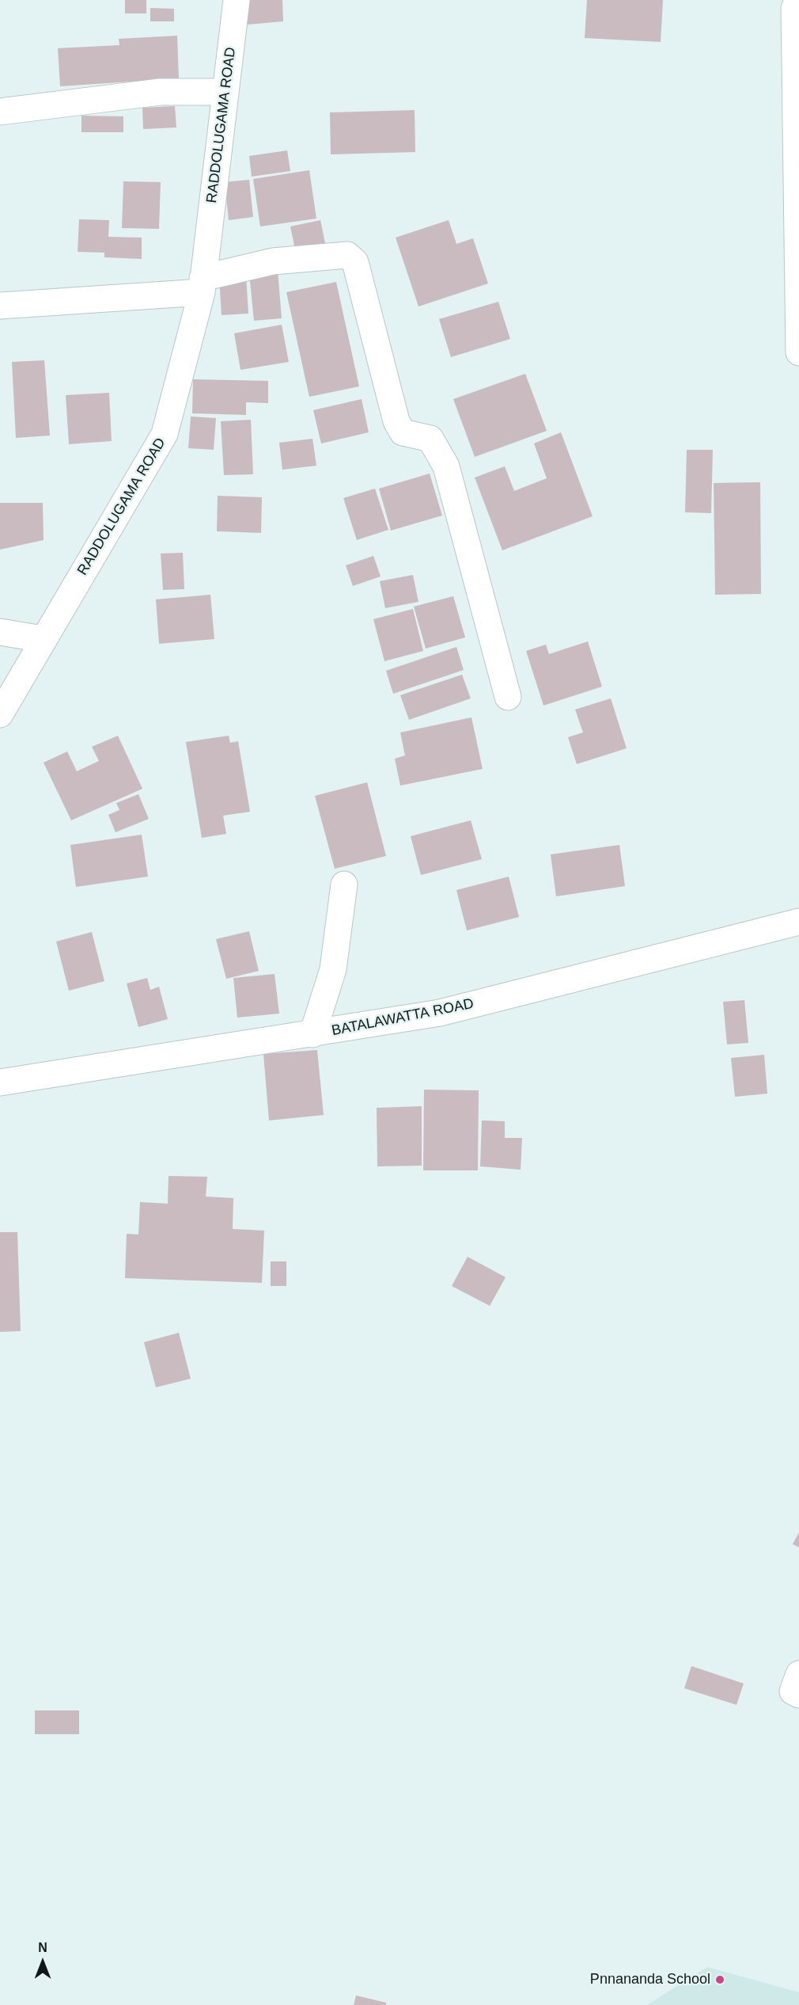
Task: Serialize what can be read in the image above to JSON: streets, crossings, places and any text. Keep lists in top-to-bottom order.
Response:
{
  "streets": {
    "street": ["RADDOLUGAMA ROAD", "BATALAWATTA ROAD"]
  },
  "places": ["Pnnananda School"],
  "north": "top"
}
